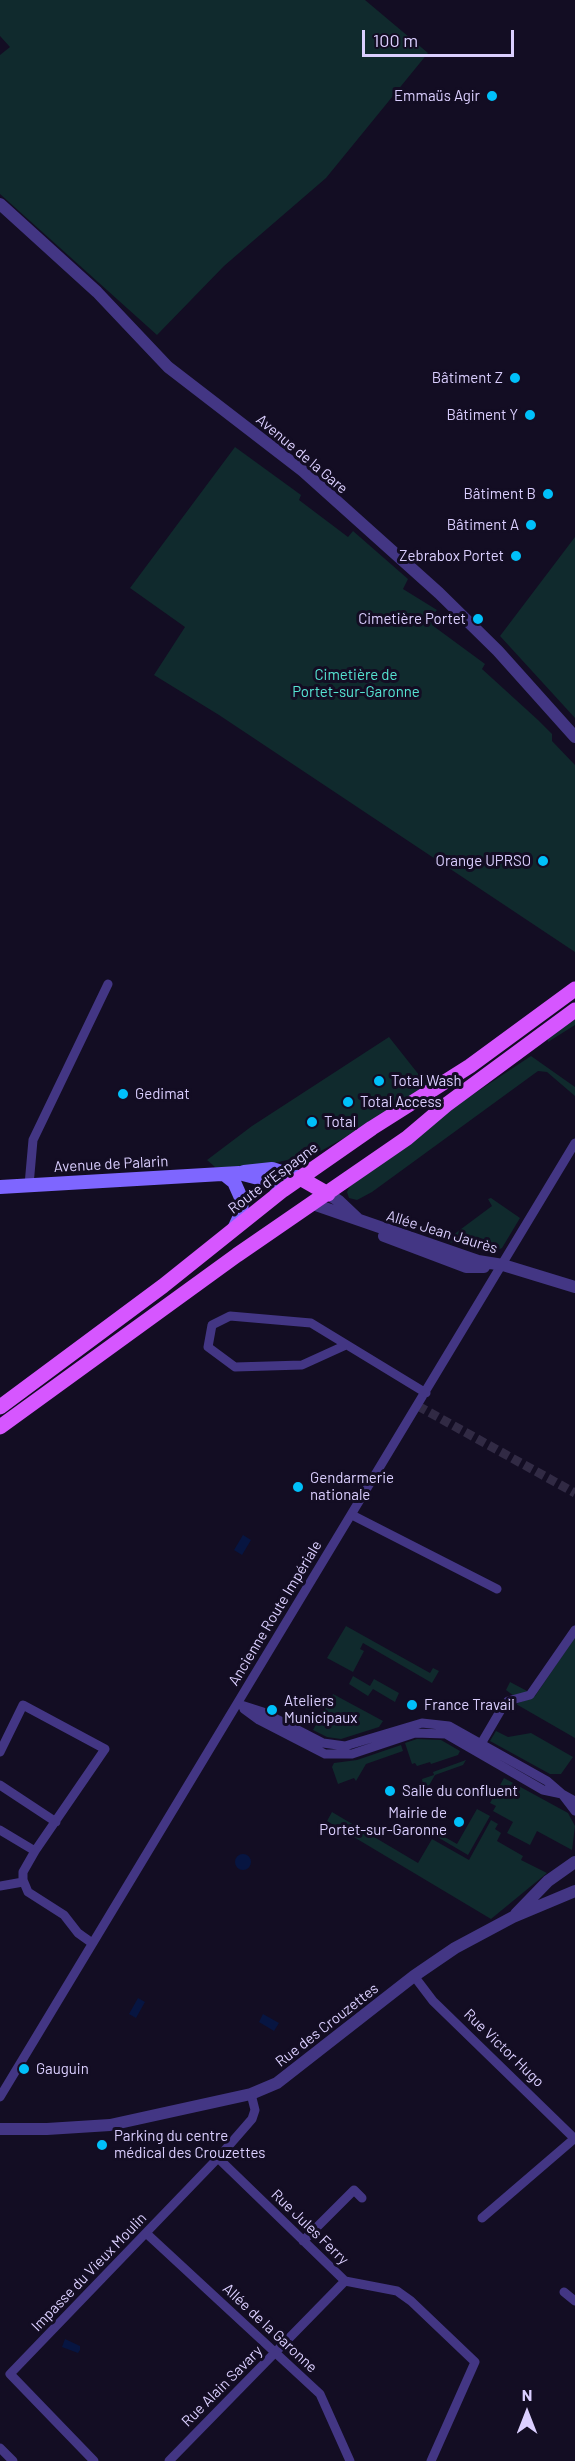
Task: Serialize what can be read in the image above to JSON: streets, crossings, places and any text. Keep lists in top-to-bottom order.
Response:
{
  "streets": {
    "main road": ["Avenue de Palarin", "Route d'Espagne"],
    "street": [
      "Avenue de la Gare",
      "Allée Jean Jaurès",
      "Ancienne Route Impériale",
      "Rue des Crouzettes",
      "Rue Victor Hugo",
      "Rue Jules Ferry",
      "Impasse du Vieux Moulin",
      "Allée de la Garonne",
      "Rue Alain Savary"
    ]
  },
  "crossings": [
    ["Avenue de Palarin", "Route d'Espagne"],
    ["Allée Jean Jaurès", "Ancienne Route Impériale"],
    ["Rue des Crouzettes", "Rue Victor Hugo"],
    ["Rue des Crouzettes", "Impasse du Vieux Moulin"],
    ["Rue Jules Ferry", "Impasse du Vieux Moulin"],
    ["Rue Jules Ferry", "Rue Alain Savary"],
    ["Impasse du Vieux Moulin", "Allée de la Garonne"],
    ["Allée de la Garonne", "Rue Alain Savary"]
  ],
  "parks": ["Cimetière de Portet-sur-Garonne"],
  "places": [
    "Emmaüs Agir",
    "Bâtiment Z",
    "Bâtiment Y",
    "Bâtiment B",
    "Bâtiment A",
    "Zebrabox Portet",
    "Cimetière Portet",
    "Orange UPRSO",
    "Total Wash",
    "Gedimat",
    "Total Access",
    "Total",
    "Gendarmerie nationale",
    "France Travail",
    "Ateliers Municipaux",
    "Salle du confluent",
    "Mairie de Portet-sur-Garonne",
    "Gauguin",
    "Parking du centre médical des Crouzettes"
  ],
  "scale_bar": "100 m",
  "north": "top"
}
